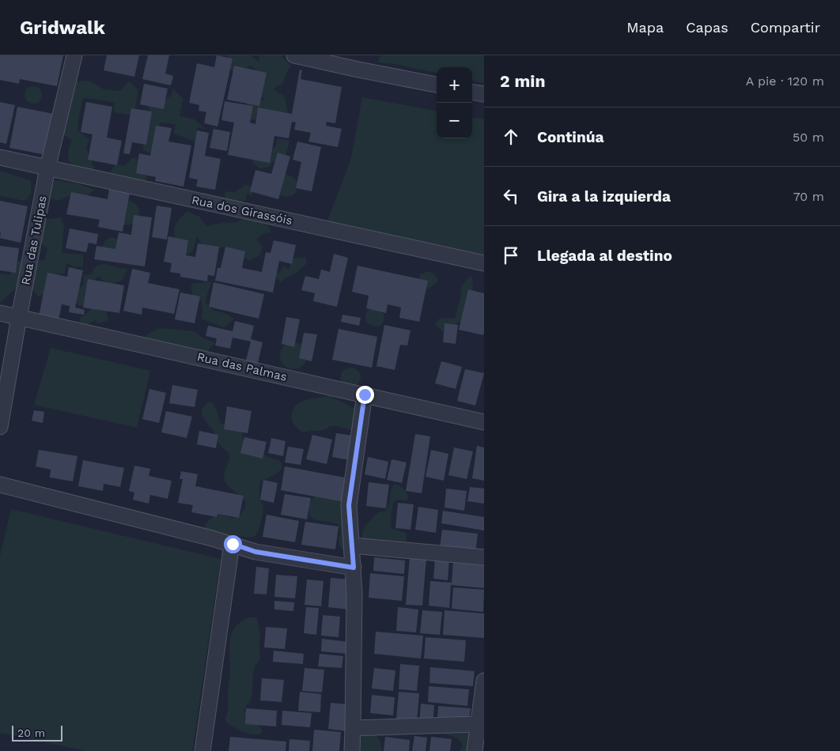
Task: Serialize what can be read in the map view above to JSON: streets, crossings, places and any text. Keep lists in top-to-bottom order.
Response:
{
  "streets": {
    "street": ["Rua dos Girassóis", "Rua das Tulipas", "Rua das Palmas"]
  },
  "crossings": [
    ["Rua dos Girassóis", "Rua das Tulipas"],
    ["Rua das Tulipas", "Rua das Palmas"]
  ],
  "scale_bar": "20 m",
  "page": {
    "header": "Gridwalk",
    "nav": ["Mapa", "Capas", "Compartir"],
    "heading": ["2 min", "A pie · 120 m"],
    "map_buttons": ["+", "−"],
    "list": [
      ["Continúa", "50 m"],
      ["Gira a la izquierda", "70 m"],
      "Llegada al destino"
    ],
    "scale": "20 m"
  }
}
